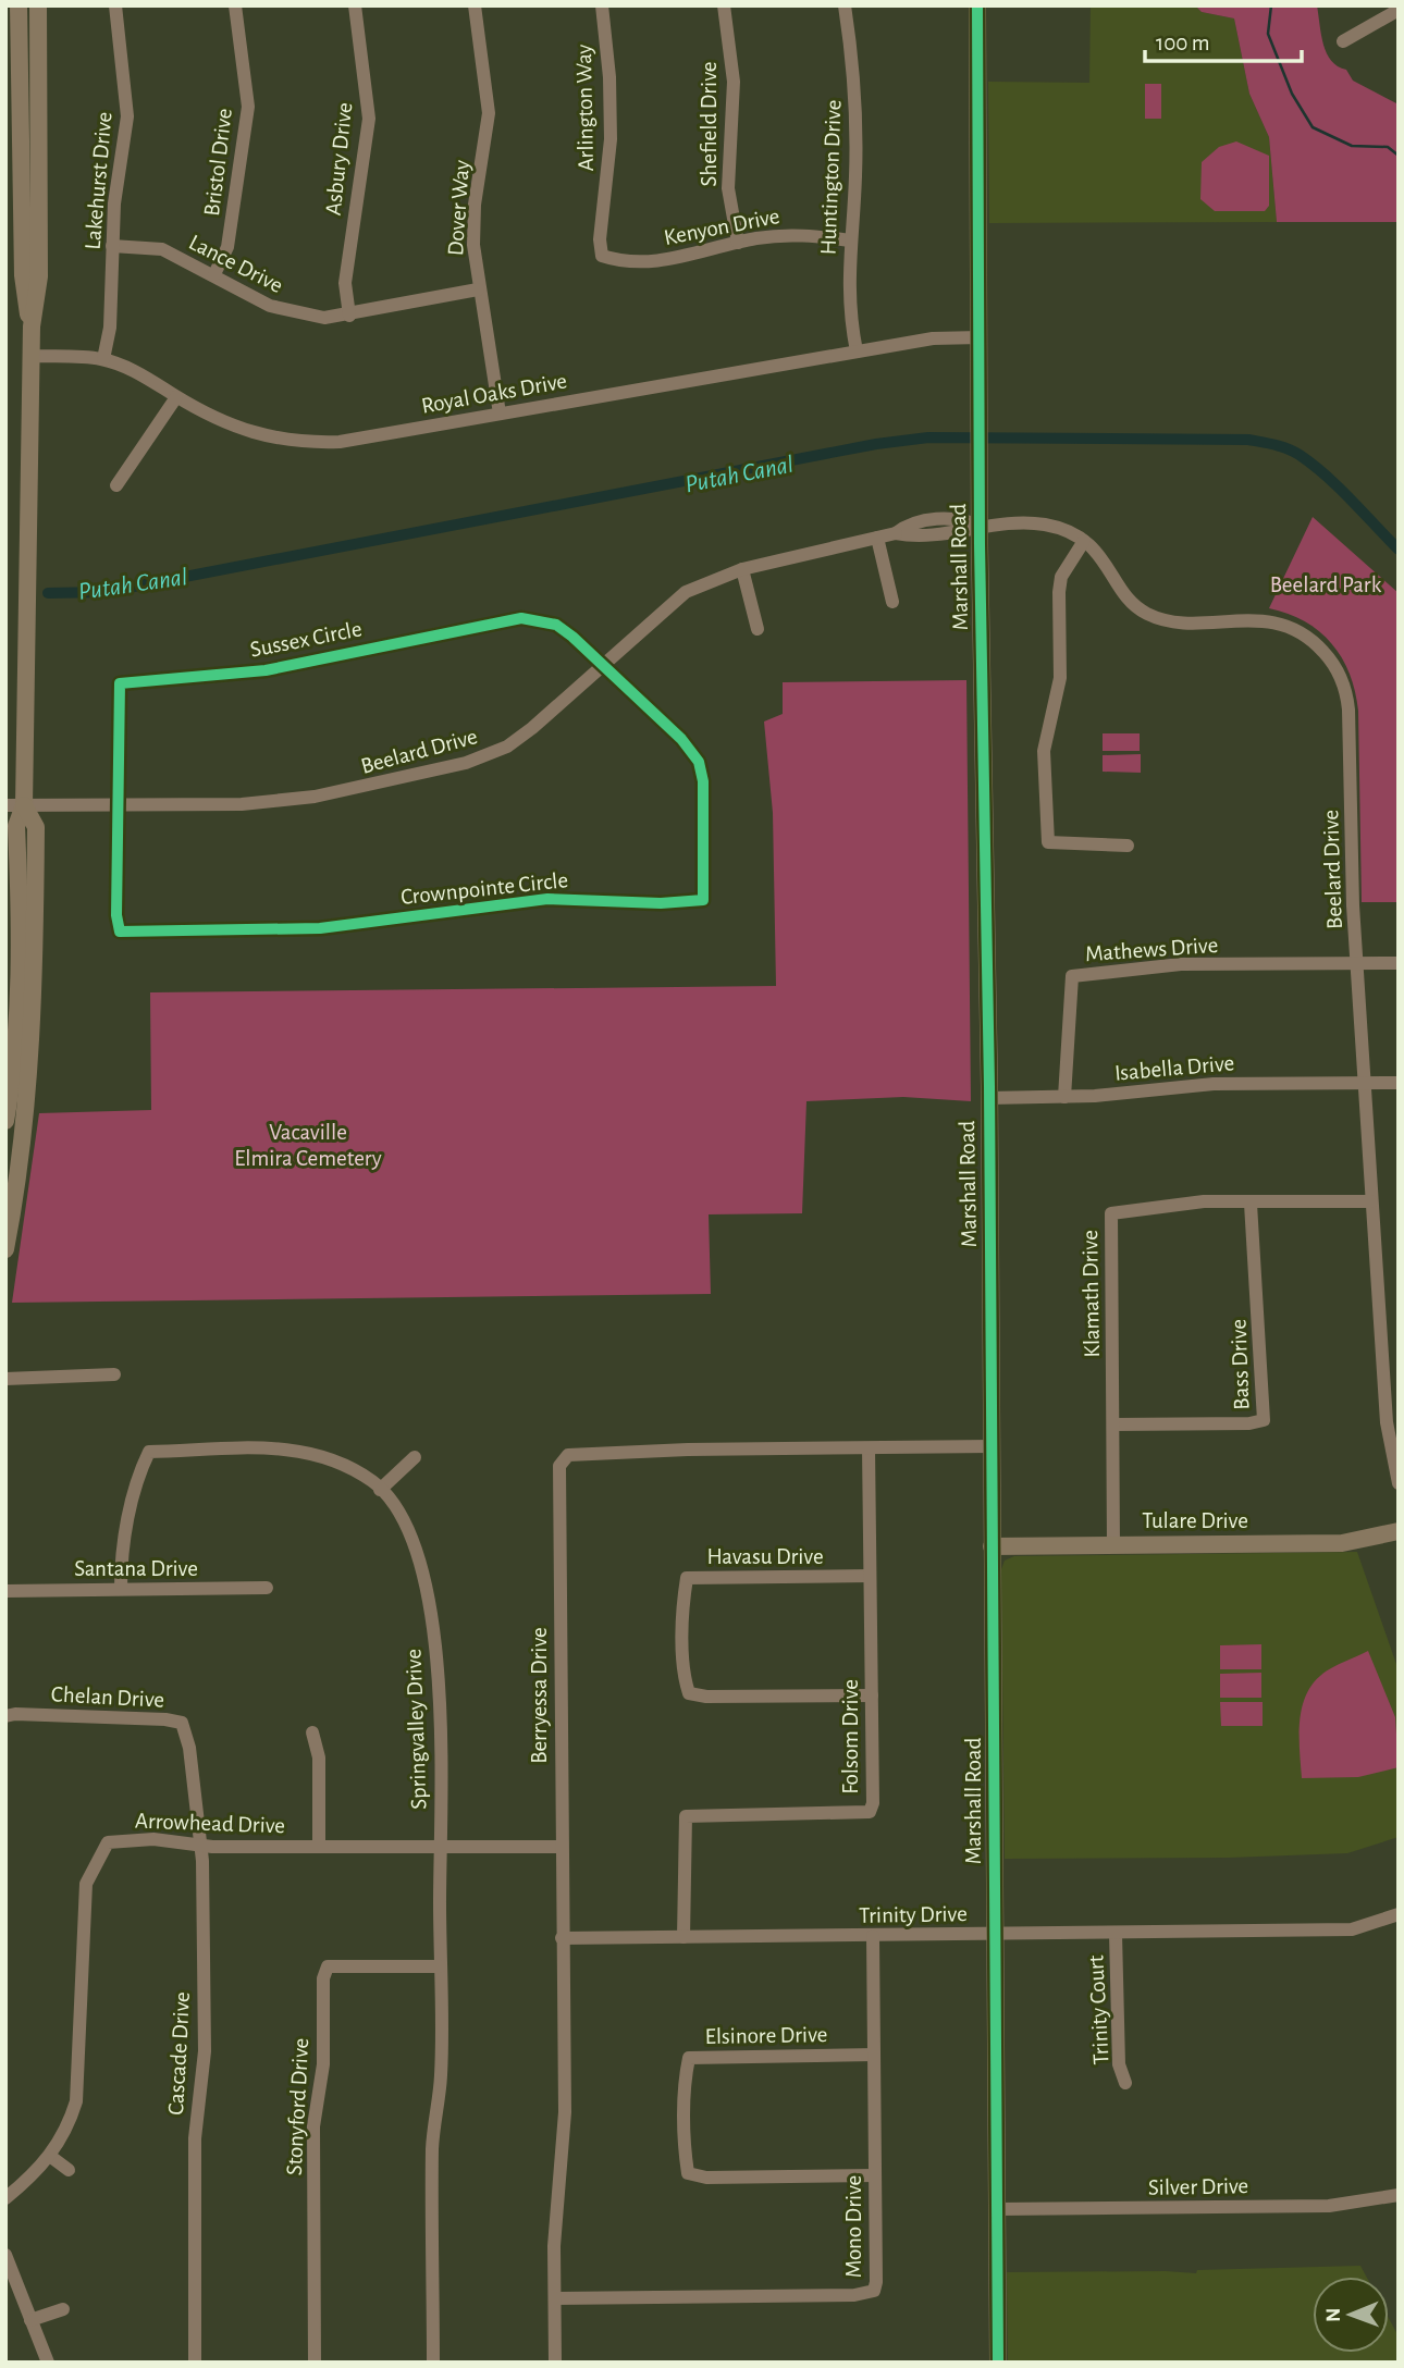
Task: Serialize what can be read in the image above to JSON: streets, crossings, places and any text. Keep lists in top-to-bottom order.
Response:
{
  "streets": {
    "street": [
      "Arlington Way",
      "Shefield Drive",
      "Asbury Drive",
      "Bristol Drive",
      "Huntington Drive",
      "Lakehurst Drive",
      "Dover Way",
      "Kenyon Drive",
      "Lance Drive",
      "Royal Oaks Drive",
      "Marshall Road",
      "Sussex Circle",
      "Beelard Drive",
      "Crownpointe Circle",
      "Mathews Drive",
      "Isabella Drive",
      "Klamath Drive",
      "Bass Drive",
      "Tulare Drive",
      "Havasu Drive",
      "Santana Drive",
      "Berryessa Drive",
      "Chelan Drive",
      "Springvalley Drive",
      "Folsom Drive",
      "Arrowhead Drive",
      "Trinity Drive",
      "Trinity Court",
      "Elsinore Drive",
      "Cascade Drive",
      "Stonyford Drive",
      "Silver Drive",
      "Mono Drive"
    ]
  },
  "crossings": [
    ["Arlington Way", "Kenyon Drive"],
    ["Shefield Drive", "Kenyon Drive"],
    ["Asbury Drive", "Lance Drive"],
    ["Bristol Drive", "Lance Drive"],
    ["Huntington Drive", "Kenyon Drive"],
    ["Huntington Drive", "Royal Oaks Drive"],
    ["Lakehurst Drive", "Lance Drive"],
    ["Lakehurst Drive", "Royal Oaks Drive"],
    ["Dover Way", "Lance Drive"],
    ["Dover Way", "Royal Oaks Drive"],
    ["Royal Oaks Drive", "Marshall Road"],
    ["Marshall Road", "Beelard Drive"],
    ["Marshall Road", "Isabella Drive"],
    ["Marshall Road", "Tulare Drive"],
    ["Marshall Road", "Berryessa Drive"],
    ["Marshall Road", "Trinity Drive"],
    ["Marshall Road", "Silver Drive"],
    ["Sussex Circle", "Beelard Drive"],
    ["Sussex Circle", "Crownpointe Circle"],
    ["Beelard Drive", "Crownpointe Circle"],
    ["Beelard Drive", "Mathews Drive"],
    ["Beelard Drive", "Isabella Drive"],
    ["Beelard Drive", "Klamath Drive"],
    ["Mathews Drive", "Isabella Drive"],
    ["Klamath Drive", "Bass Drive"],
    ["Klamath Drive", "Tulare Drive"],
    ["Havasu Drive", "Folsom Drive"],
    ["Santana Drive", "Springvalley Drive"],
    ["Berryessa Drive", "Folsom Drive"],
    ["Berryessa Drive", "Arrowhead Drive"],
    ["Berryessa Drive", "Trinity Drive"],
    ["Berryessa Drive", "Mono Drive"],
    ["Chelan Drive", "Cascade Drive"],
    ["Springvalley Drive", "Arrowhead Drive"],
    ["Springvalley Drive", "Stonyford Drive"],
    ["Folsom Drive", "Trinity Drive"],
    ["Arrowhead Drive", "Cascade Drive"],
    ["Trinity Drive", "Trinity Court"],
    ["Trinity Drive", "Mono Drive"],
    ["Elsinore Drive", "Mono Drive"]
  ],
  "water": ["Putah Canal"],
  "parks": ["Beelard Park", "Vacaville Elmira Cemetery"],
  "scale_bar": "100 m",
  "north": "left"
}
